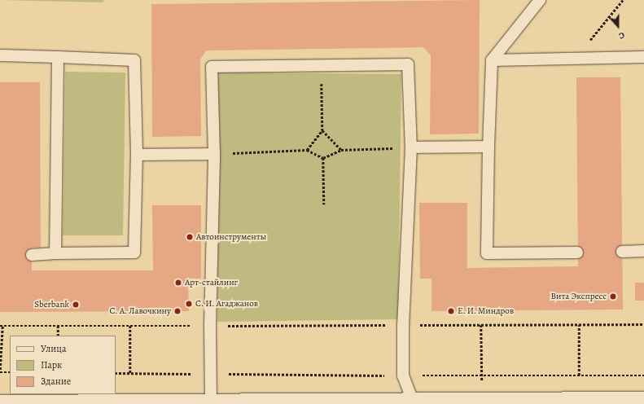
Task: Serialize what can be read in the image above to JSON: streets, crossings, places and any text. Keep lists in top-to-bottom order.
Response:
{
  "places": [
    "Автоинструменты",
    "Арт-стайлинг",
    "Вита Экспресс",
    "С. И. Агаджанов",
    "Sberbank",
    "С. А. Лавочкину",
    "Е. И. Миндров"
  ],
  "legend": ["Улица", "Парк", "Здание"],
  "north": "bottom"
}
